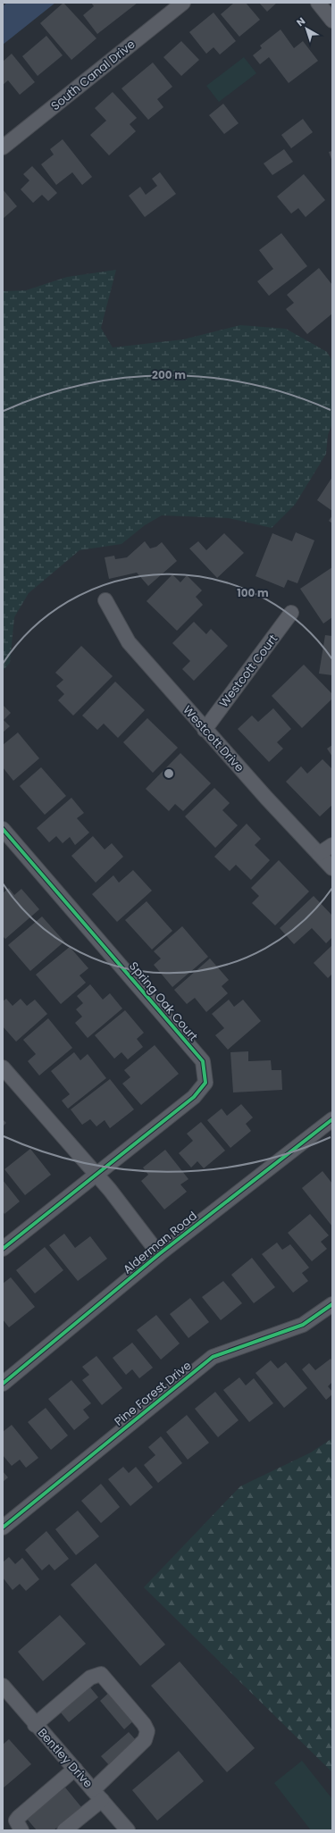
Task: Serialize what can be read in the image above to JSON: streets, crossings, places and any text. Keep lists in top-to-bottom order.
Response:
{
  "streets": {
    "street": [
      "South Canal Drive",
      "Westcott Court",
      "Westcott Drive",
      "Spring Oak Court",
      "Alderman Road",
      "Pine Forest Drive",
      "Bentley Drive"
    ]
  },
  "crossings": [
    ["Westcott Court", "Westcott Drive"]
  ],
  "north": "top left",
  "rings": ["200 m", "100 m"]
}
